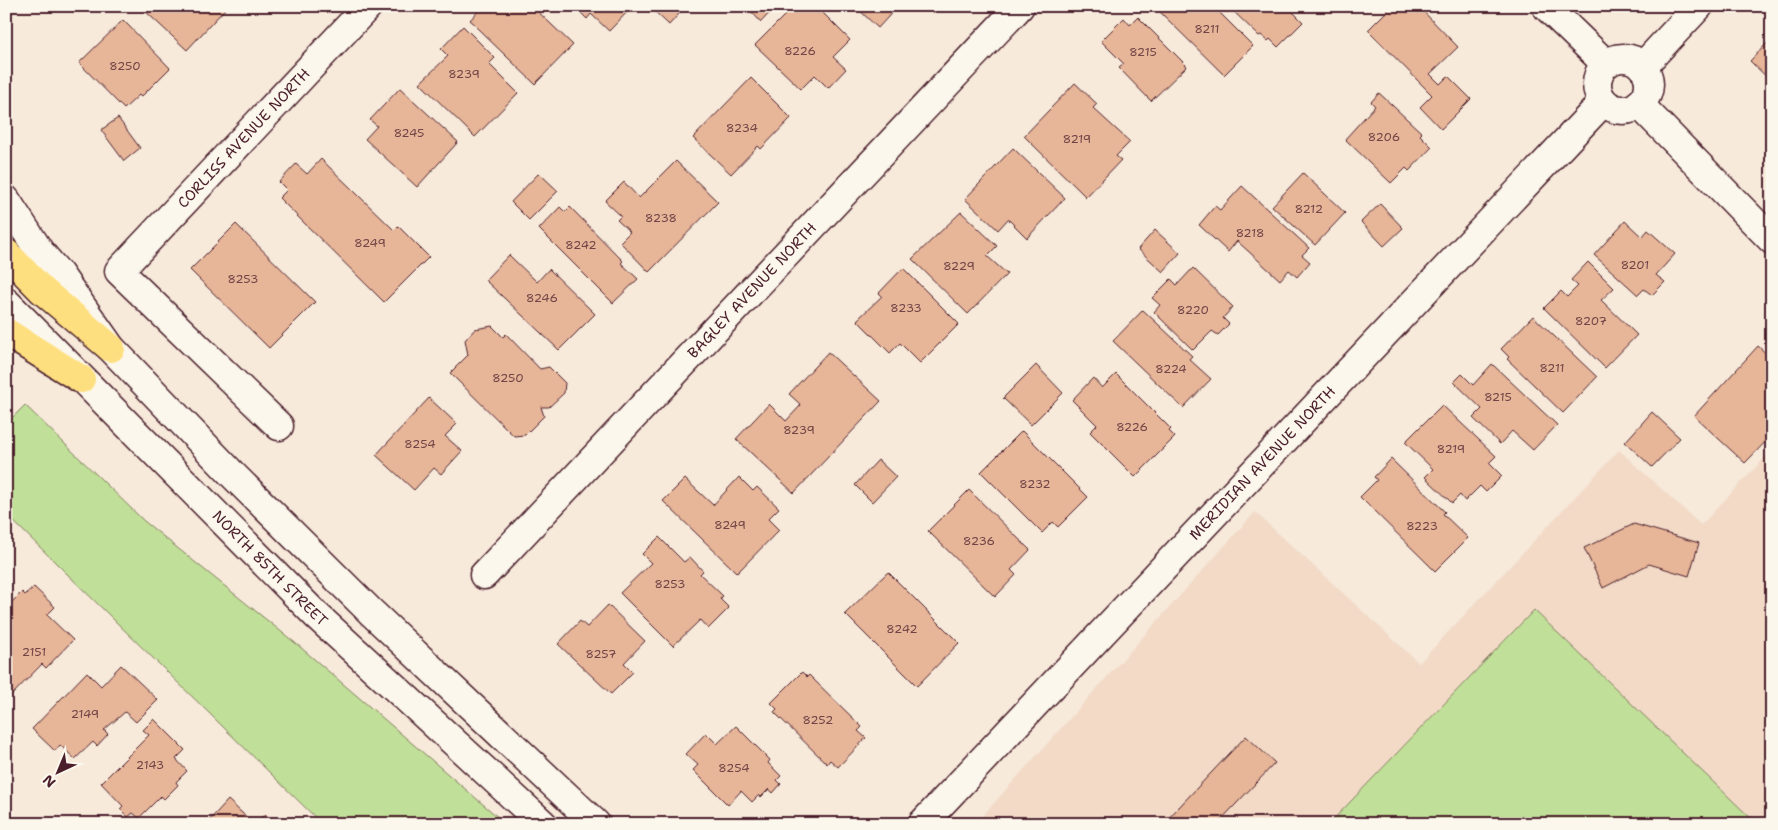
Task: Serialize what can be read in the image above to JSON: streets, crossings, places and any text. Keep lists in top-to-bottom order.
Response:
{
  "streets": {
    "street": [
      "CORLISS AVENUE NORTH",
      "BAGLEY AVENUE NORTH",
      "MERIDIAN AVENUE NORTH",
      "NORTH 85TH STREET"
    ]
  },
  "house_numbers": [
    "8211",
    "8226",
    "8215",
    "8250",
    "8239",
    "8234",
    "8245",
    "8206",
    "8219",
    "8212",
    "8238",
    "8218",
    "8249",
    "8242",
    "8201",
    "8229",
    "8253",
    "8246",
    "8233",
    "8220",
    "8207",
    "8211",
    "8224",
    "8250",
    "8215",
    "8226",
    "8239",
    "8254",
    "8219",
    "8232",
    "8249",
    "8223",
    "8236",
    "8253",
    "8242",
    "2151",
    "8257",
    "2149",
    "8252",
    "2143",
    "8254"
  ],
  "north": "bottom left"
}
